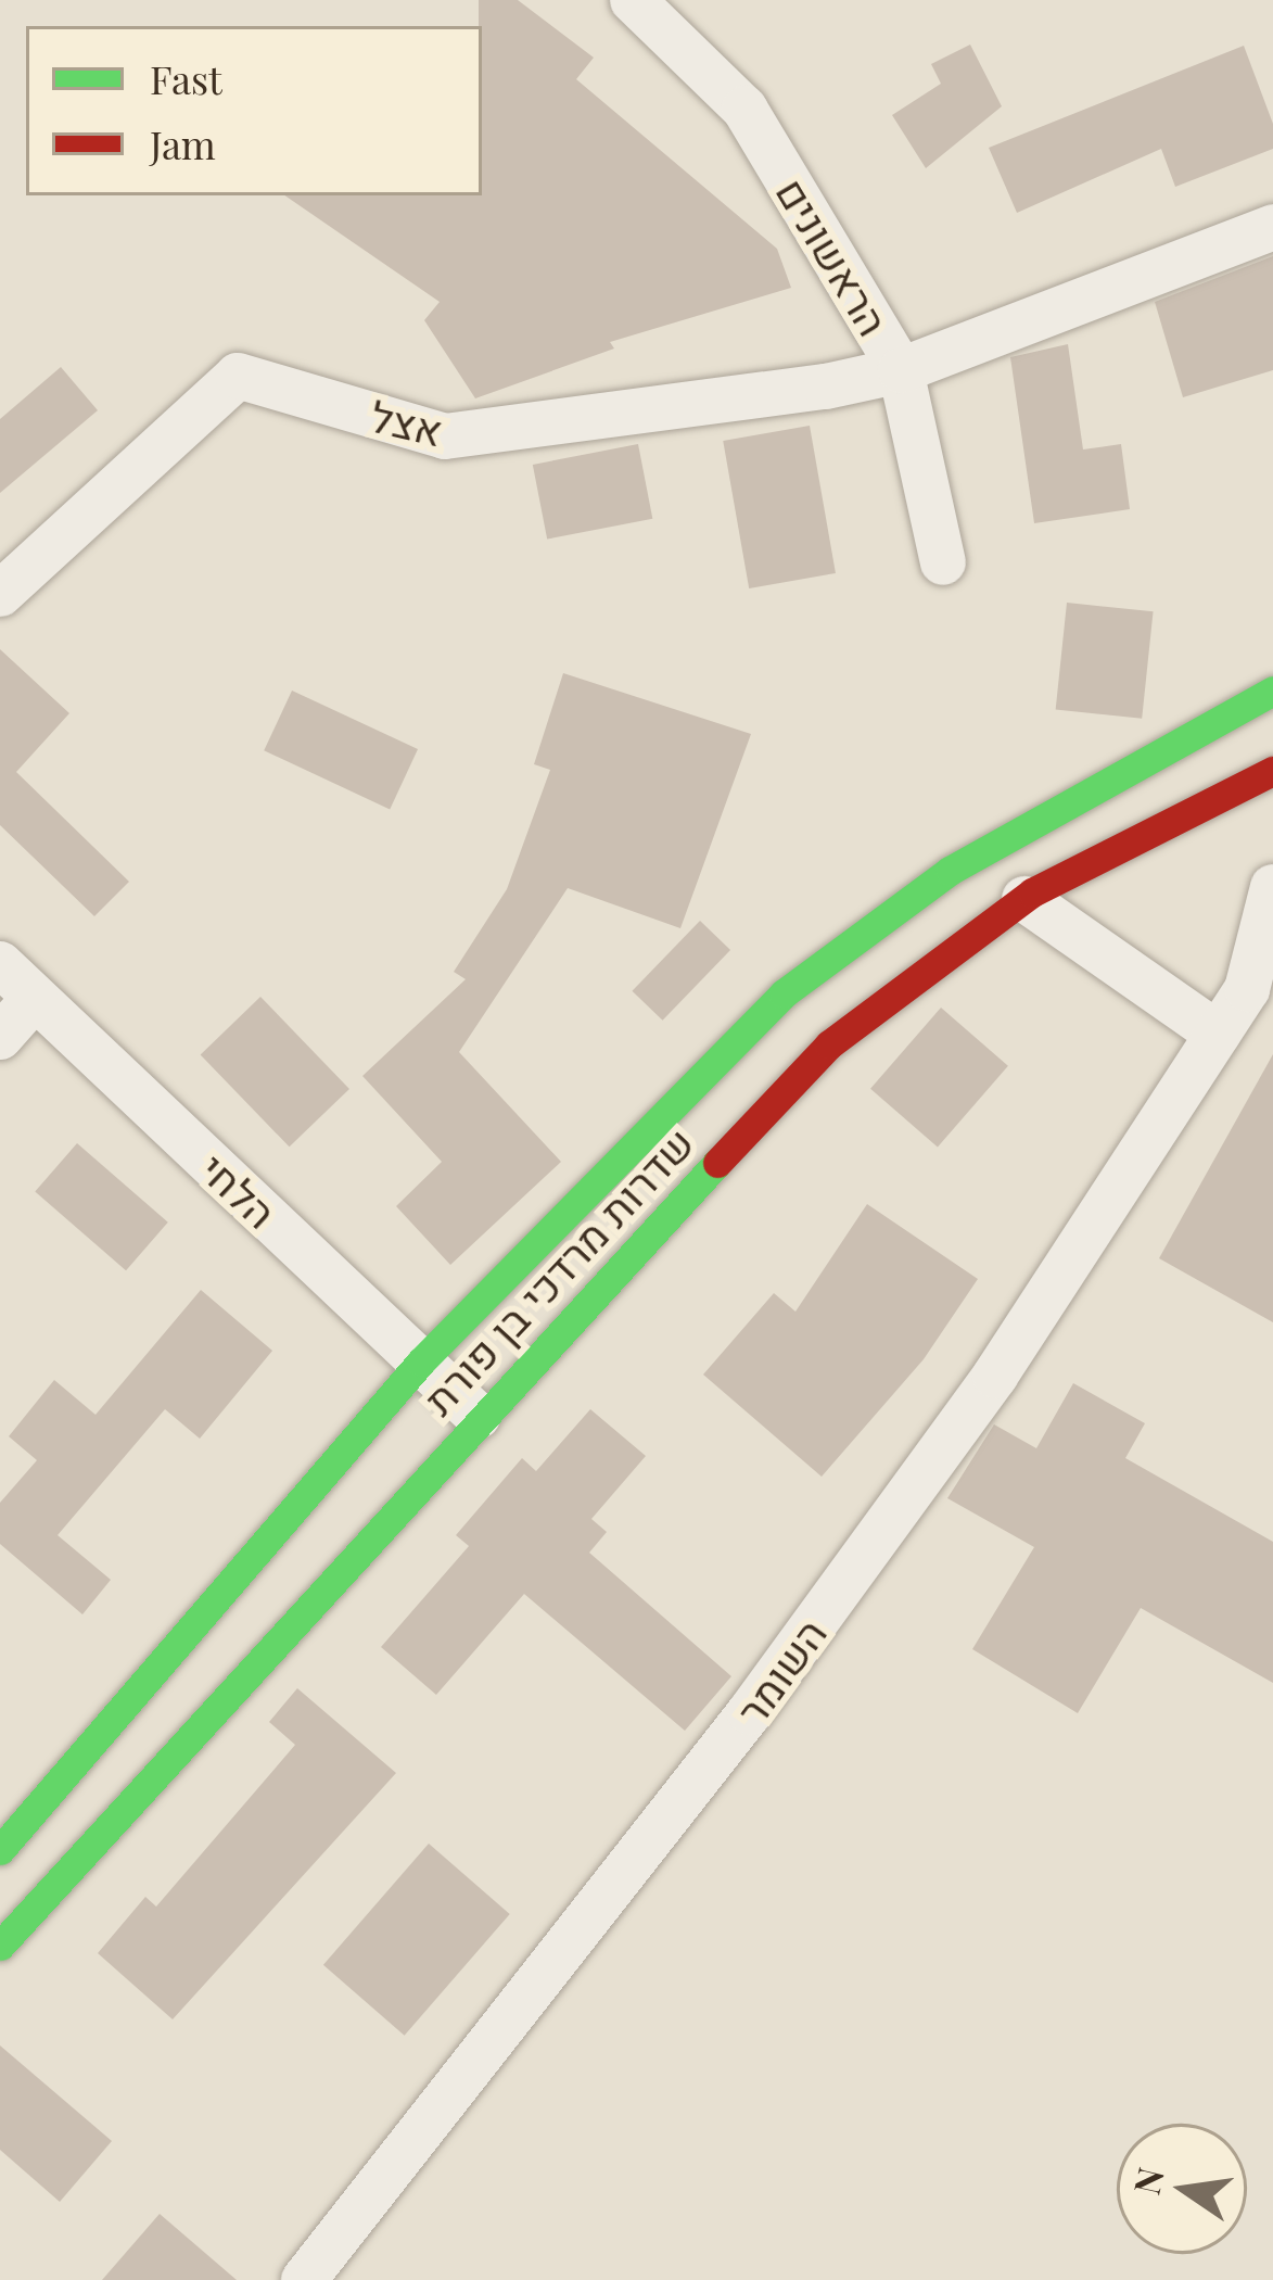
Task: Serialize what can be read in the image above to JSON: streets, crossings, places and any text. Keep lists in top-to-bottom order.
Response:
{
  "streets": {
    "street": [
      "הראשונים",
      "אצל",
      "הלחי",
      "שדרות מרדכי בן פורת",
      "השומר"
    ]
  },
  "crossings": [
    ["הראשונים", "אצל"],
    ["הלחי", "שדרות מרדכי בן פורת"]
  ],
  "legend": ["Fast", "Jam"],
  "north": "left"
}
